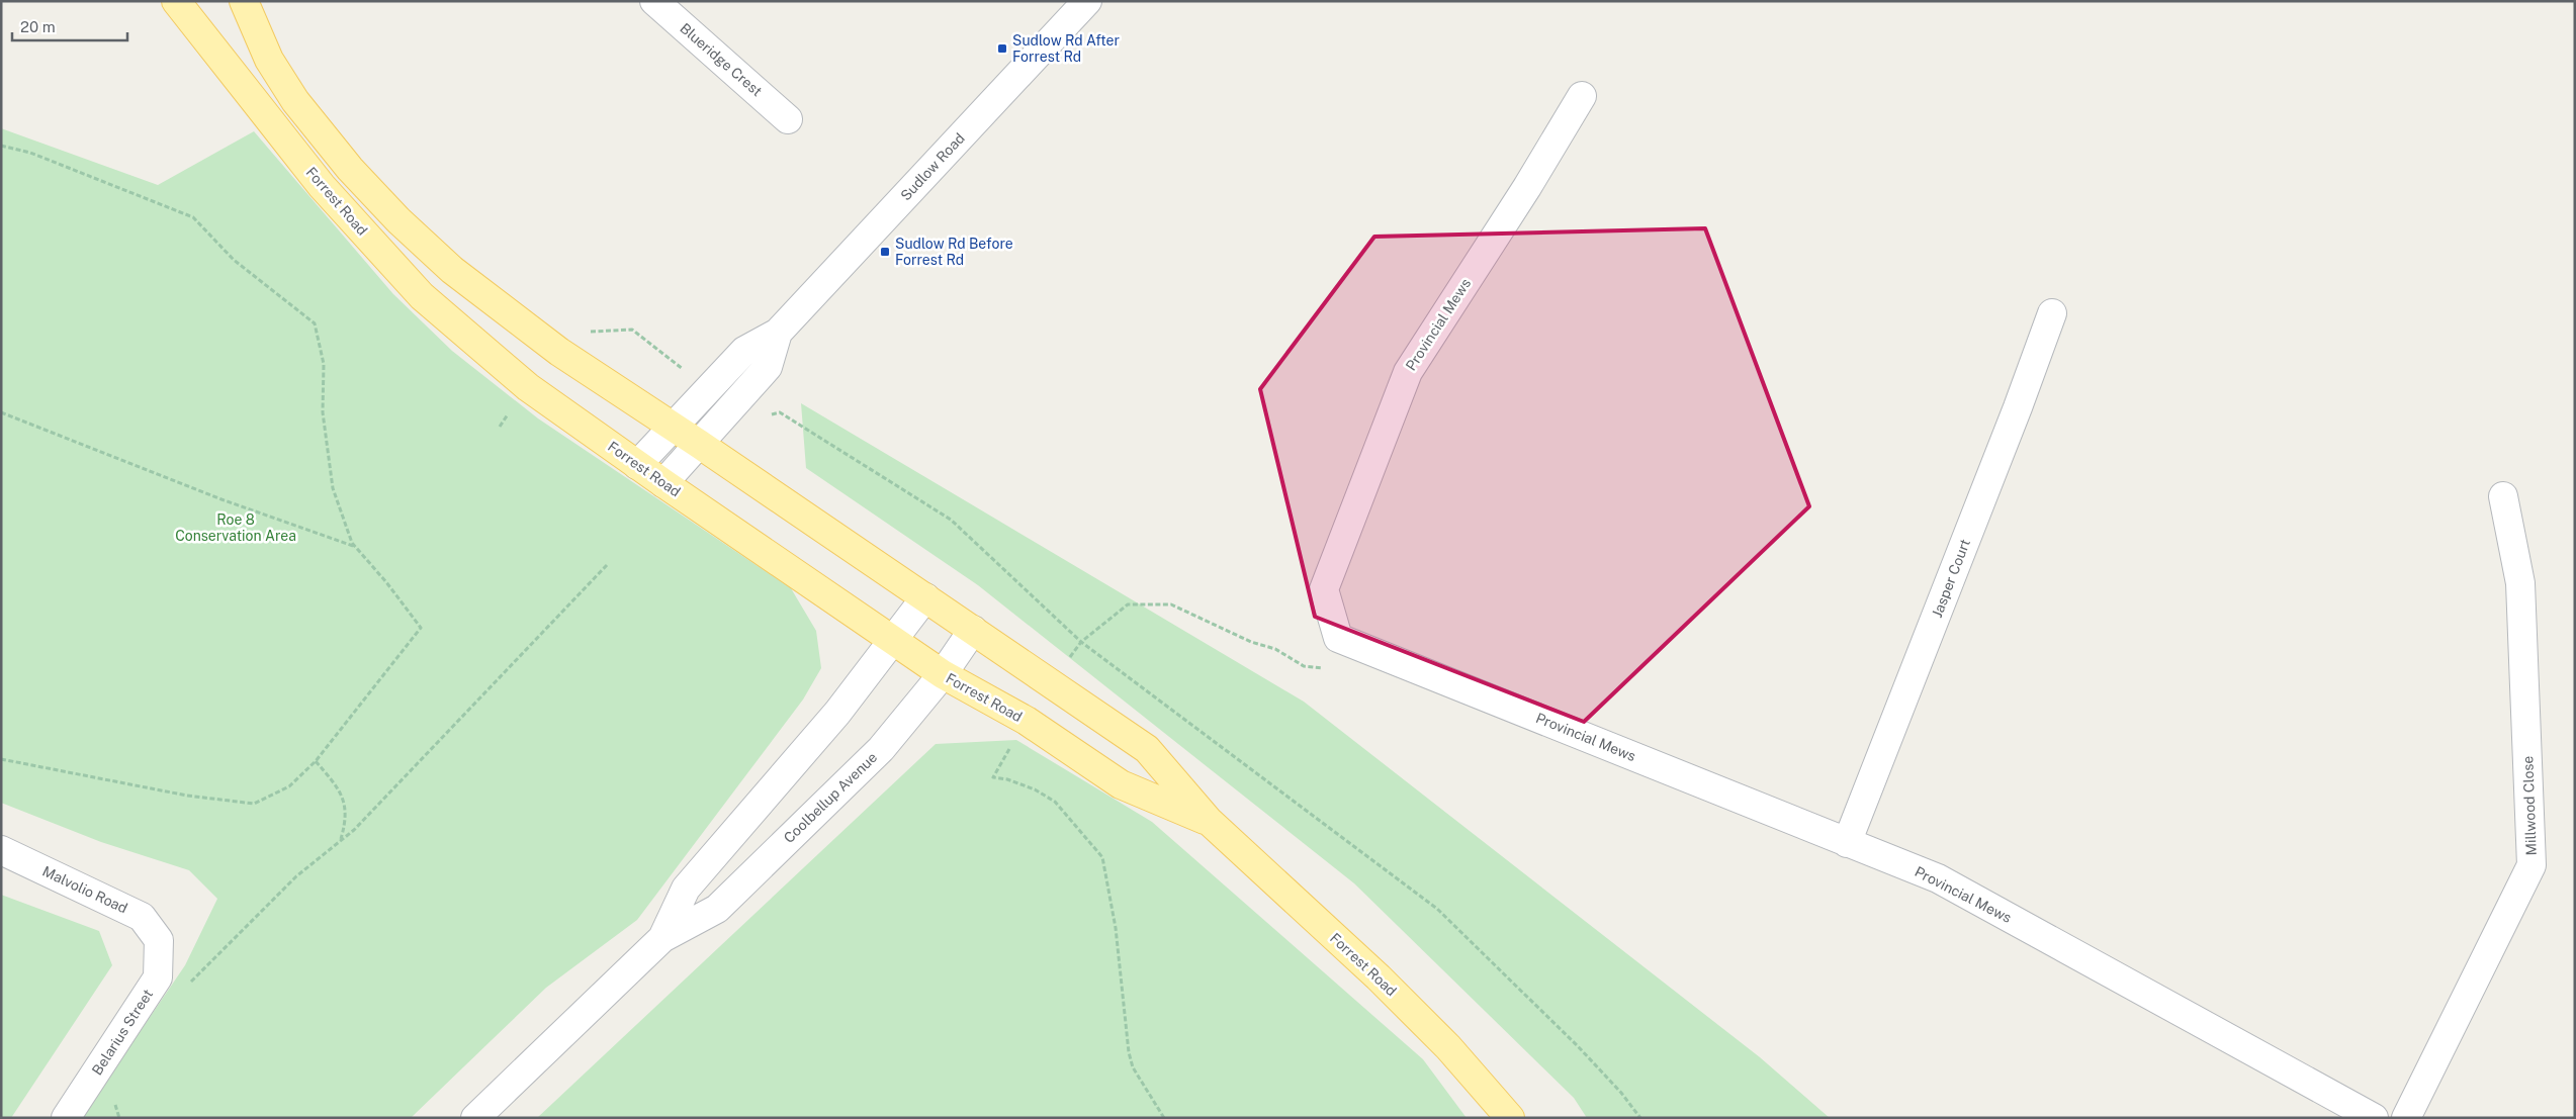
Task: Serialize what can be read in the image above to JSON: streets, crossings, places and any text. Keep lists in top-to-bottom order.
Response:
{
  "streets": {
    "main road": ["Forrest Road"],
    "street": [
      "Blueridge Crest",
      "Sudlow Road",
      "Provincial Mews",
      "Jasper Court",
      "Coolbellup Avenue",
      "Millwood Close",
      "Malvolio Road",
      "Belarius Street"
    ]
  },
  "crossings": [
    ["Sudlow Road", "Forrest Road"],
    ["Forrest Road", "Coolbellup Avenue"],
    ["Provincial Mews", "Jasper Court"],
    ["Malvolio Road", "Belarius Street"]
  ],
  "parks": ["Roe 8 Conservation Area"],
  "places": {
    "transit": ["Sudlow Rd After Forrest Rd", "Sudlow Rd Before Forrest Rd"]
  },
  "scale_bar": "20 m"
}
